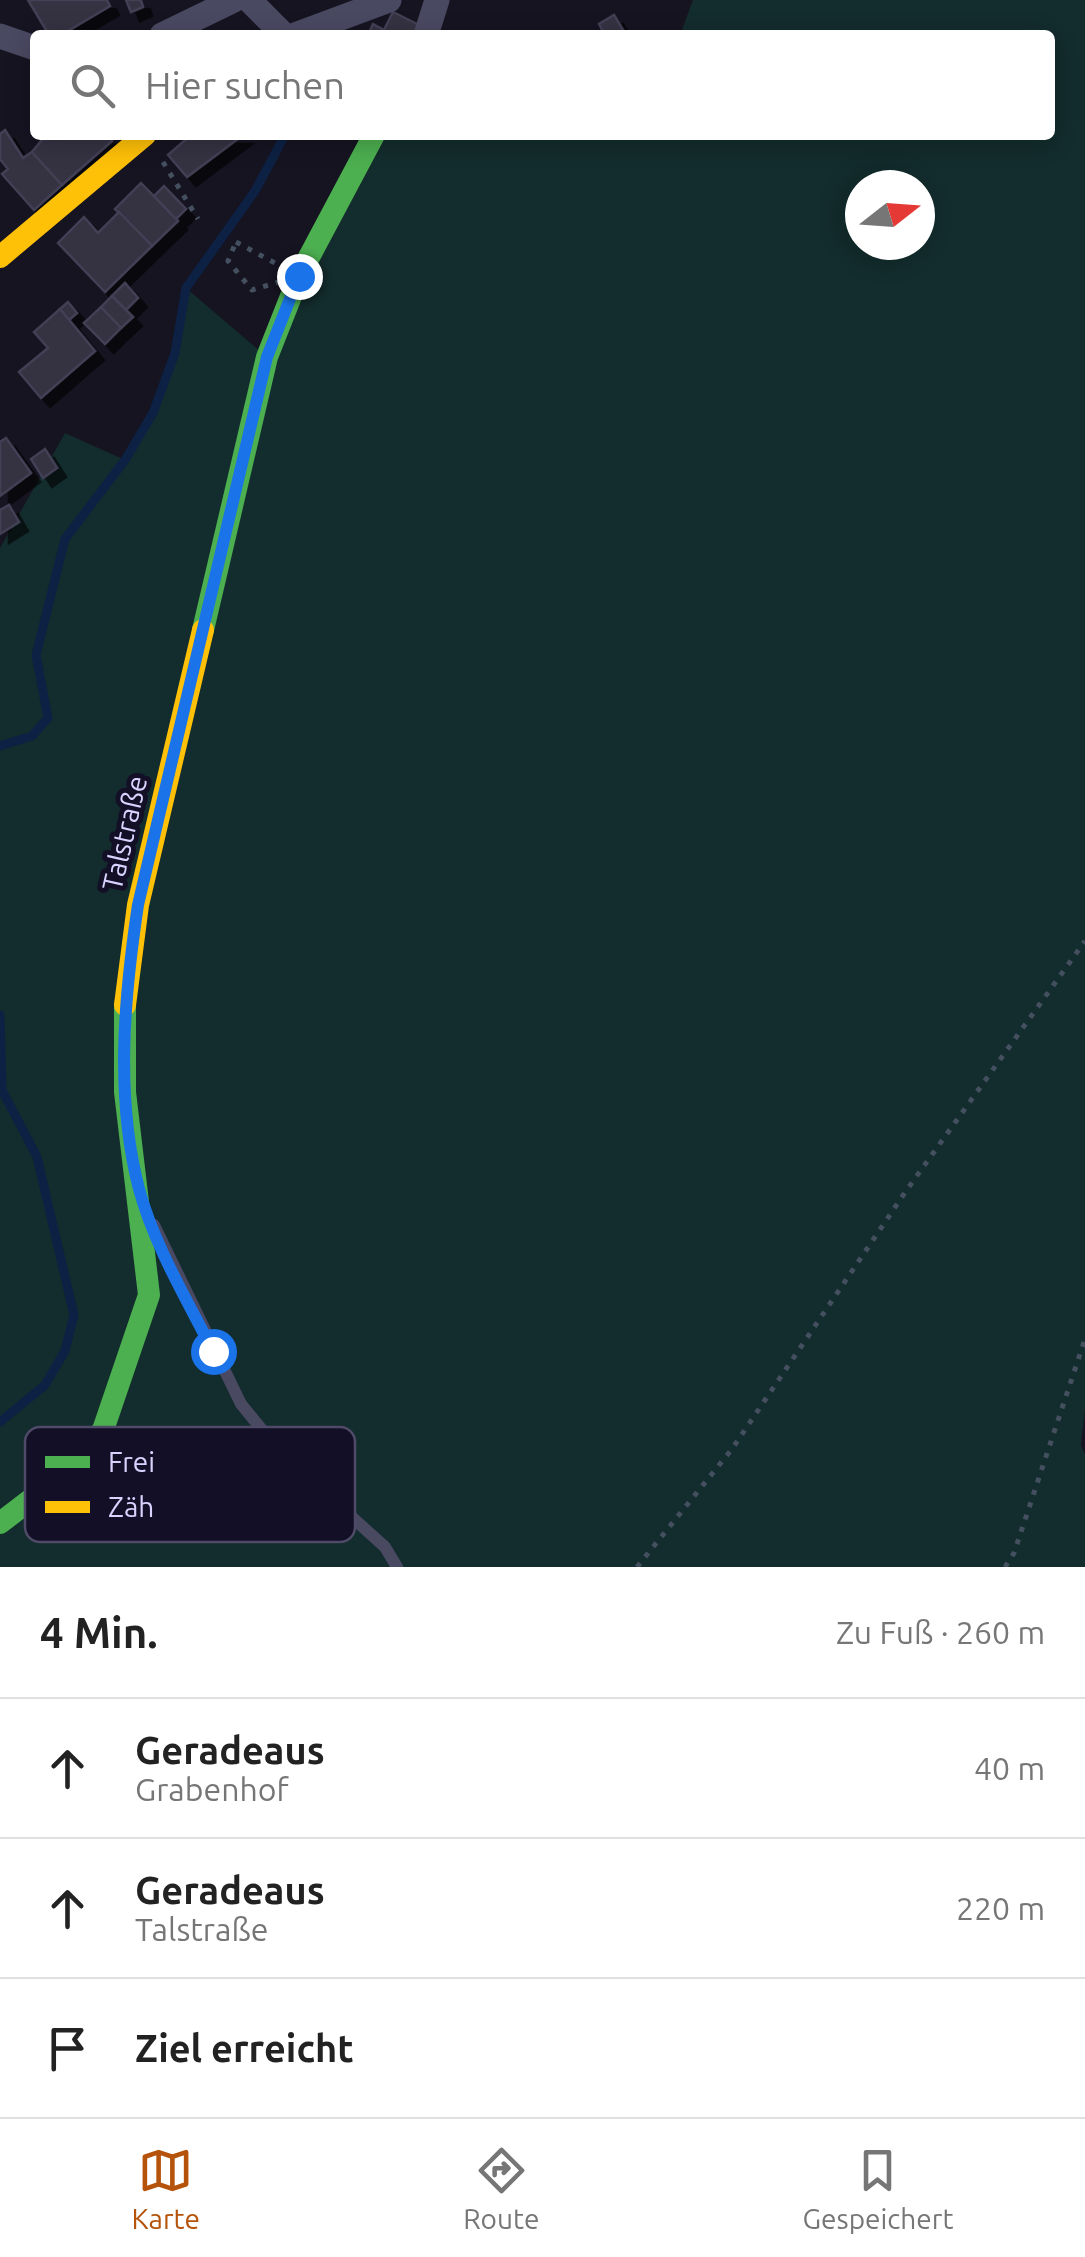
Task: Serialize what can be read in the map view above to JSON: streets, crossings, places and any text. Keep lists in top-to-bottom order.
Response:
{
  "streets": {
    "street": ["Talstraße"]
  },
  "legend": ["Frei", "Zäh"],
  "north": "right",
  "page": {
    "search": "Hier suchen",
    "heading": ["4 Min.", "Zu Fuß · 260 m"],
    "list": [
      ["Geradeaus", "Grabenhof", "40 m"],
      ["Geradeaus", "Talstraße", "220 m"],
      "Ziel erreicht"
    ],
    "nav": ["Karte", "Route", "Gespeichert"]
  }
}
